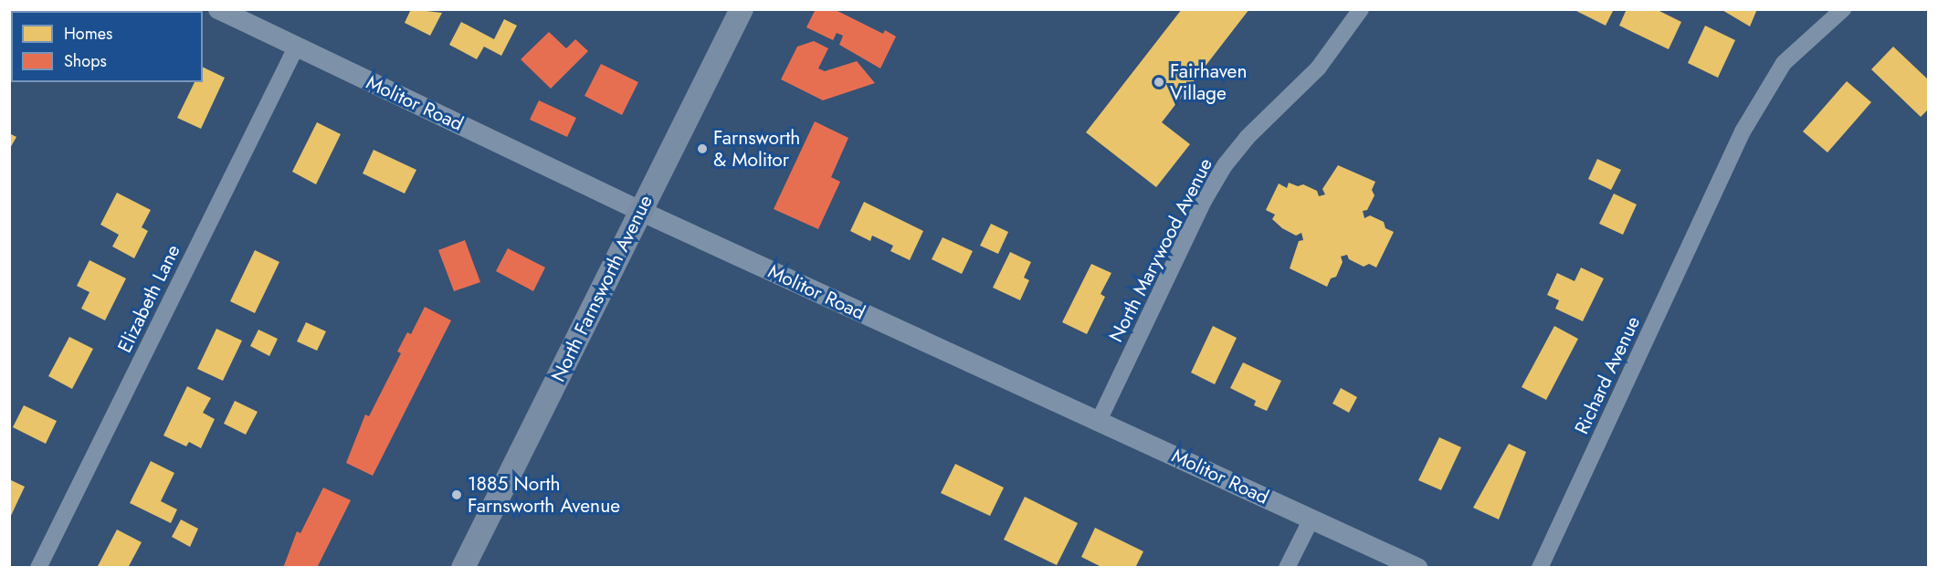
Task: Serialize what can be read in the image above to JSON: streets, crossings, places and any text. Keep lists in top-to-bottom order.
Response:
{
  "streets": {
    "main road": ["North Farnsworth Avenue"],
    "street": [
      "Molitor Road",
      "North Marywood Avenue",
      "Elizabeth Lane",
      "Richard Avenue"
    ]
  },
  "crossings": [
    ["Molitor Road", "North Marywood Avenue"],
    ["Molitor Road", "North Farnsworth Avenue"],
    ["Molitor Road", "Elizabeth Lane"]
  ],
  "places": ["Fairhaven Village", "Farnsworth & Molitor", "1885 North Farnsworth Avenue"],
  "legend": ["Homes", "Shops"]
}
